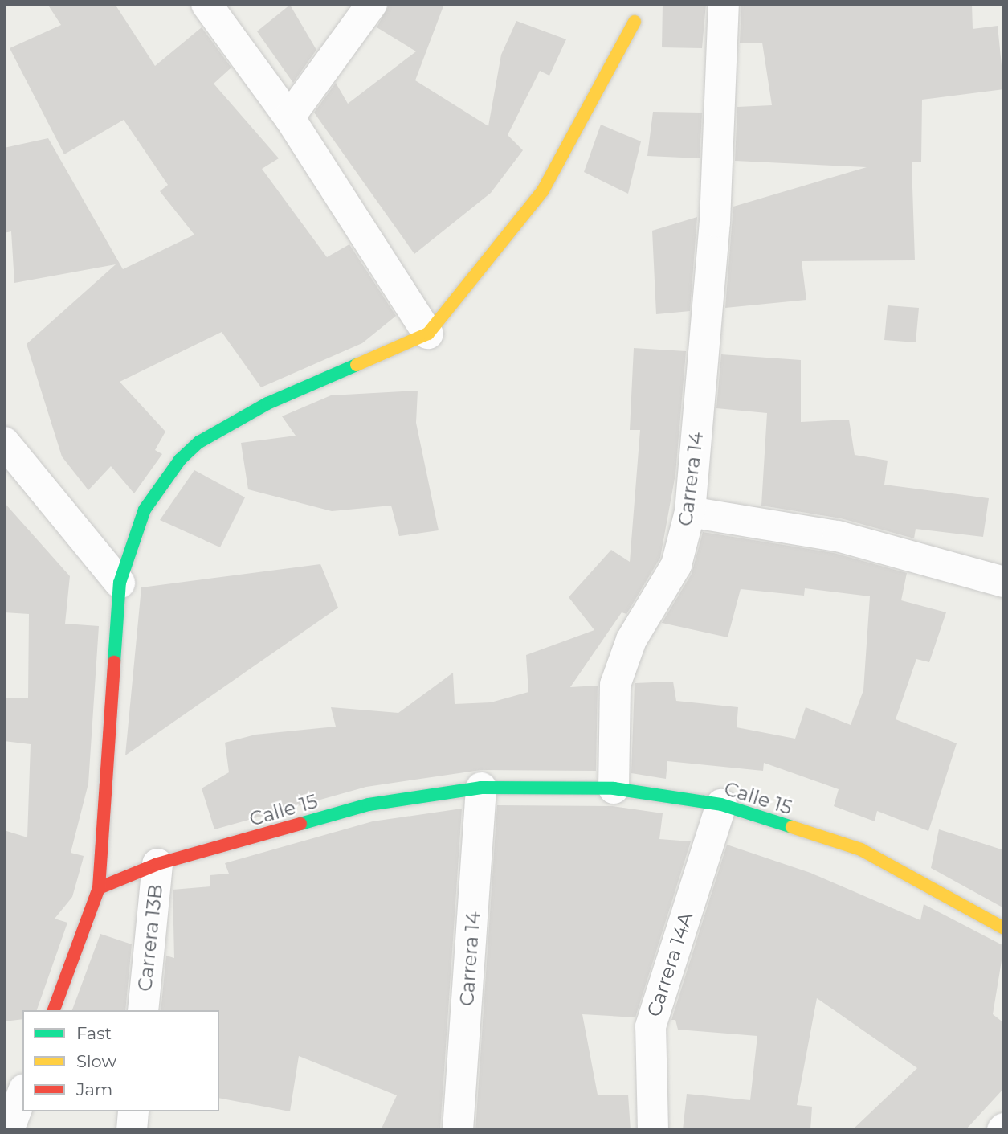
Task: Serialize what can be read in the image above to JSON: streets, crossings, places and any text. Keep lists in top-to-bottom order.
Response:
{
  "streets": {
    "street": [
      "Carrera 14",
      "Calle 15",
      "Carrera 13B",
      "Carrera 14A"
    ]
  },
  "crossings": [
    ["Carrera 14", "Calle 15"],
    ["Calle 15", "Carrera 13B"],
    ["Calle 15", "Carrera 14A"]
  ],
  "legend": ["Fast", "Slow", "Jam"]
}
